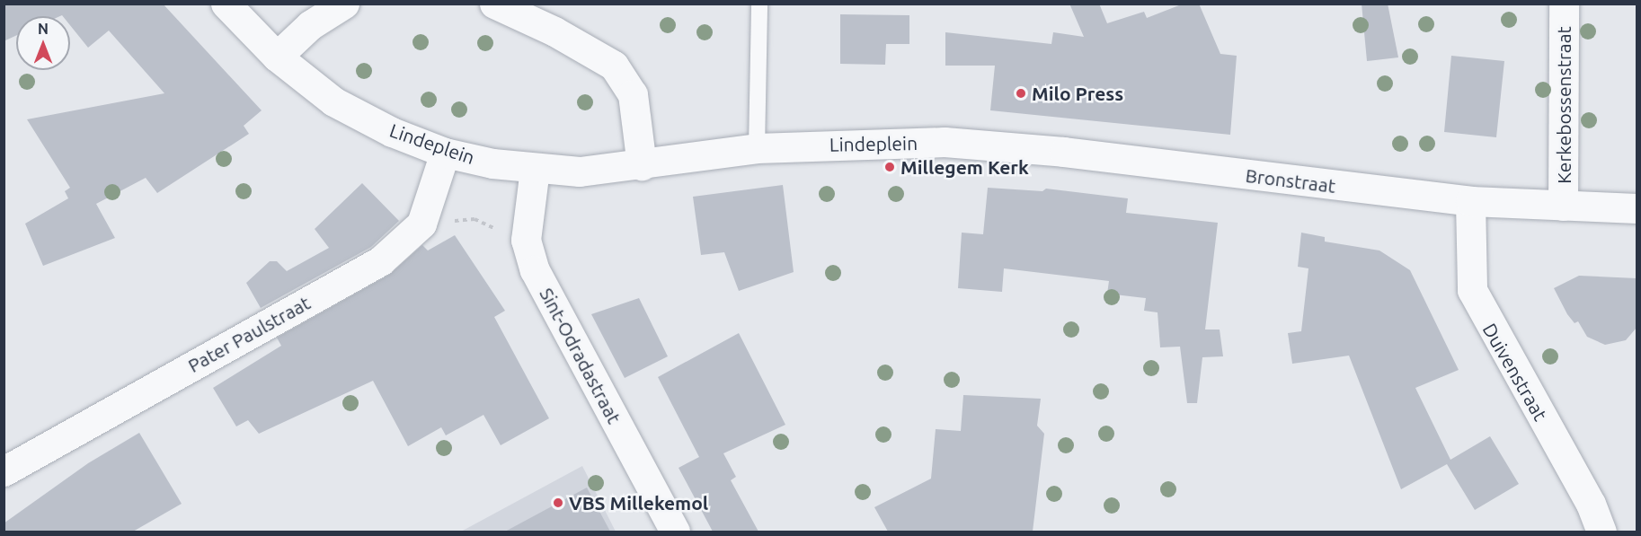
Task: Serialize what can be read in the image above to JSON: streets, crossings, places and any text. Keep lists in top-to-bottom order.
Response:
{
  "streets": {
    "street": [
      "Kerkebossenstraat",
      "Lindeplein",
      "Bronstraat",
      "Pater Paulstraat",
      "Sint-Odradastraat",
      "Duivenstraat"
    ]
  },
  "crossings": [
    ["Kerkebossenstraat", "Bronstraat"],
    ["Lindeplein", "Bronstraat"],
    ["Lindeplein", "Pater Paulstraat"],
    ["Lindeplein", "Sint-Odradastraat"],
    ["Bronstraat", "Duivenstraat"]
  ],
  "places": ["Milo Press", "Millegem Kerk", "VBS Millekemol"],
  "north": "top"
}
